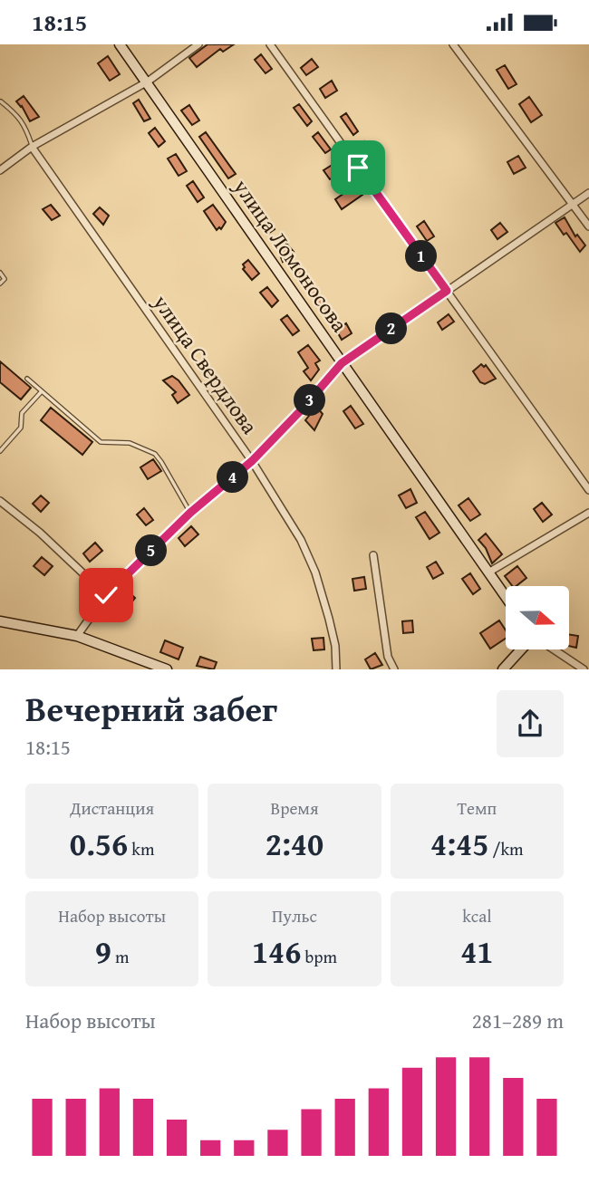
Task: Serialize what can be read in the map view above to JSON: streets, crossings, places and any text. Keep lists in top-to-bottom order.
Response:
{
  "streets": {
    "street": ["улица Ломоносова", "улица Свердлова"]
  },
  "north": "right",
  "page": {
    "status": "18:15",
    "pins": [
      "1",
      "2",
      "3",
      "4",
      "5"
    ],
    "heading": ["Вечерний забег", "18:15"],
    "stats": [
      ["Дистанция", "0.56 km"],
      ["Время", "2:40"],
      ["Темп", "4:45 /km"],
      ["Набор высоты", "9 m"],
      ["Пульс", "146 bpm"],
      ["kcal", "41"]
    ],
    "chart": ["Набор высоты", "281–289 m"]
  }
}
